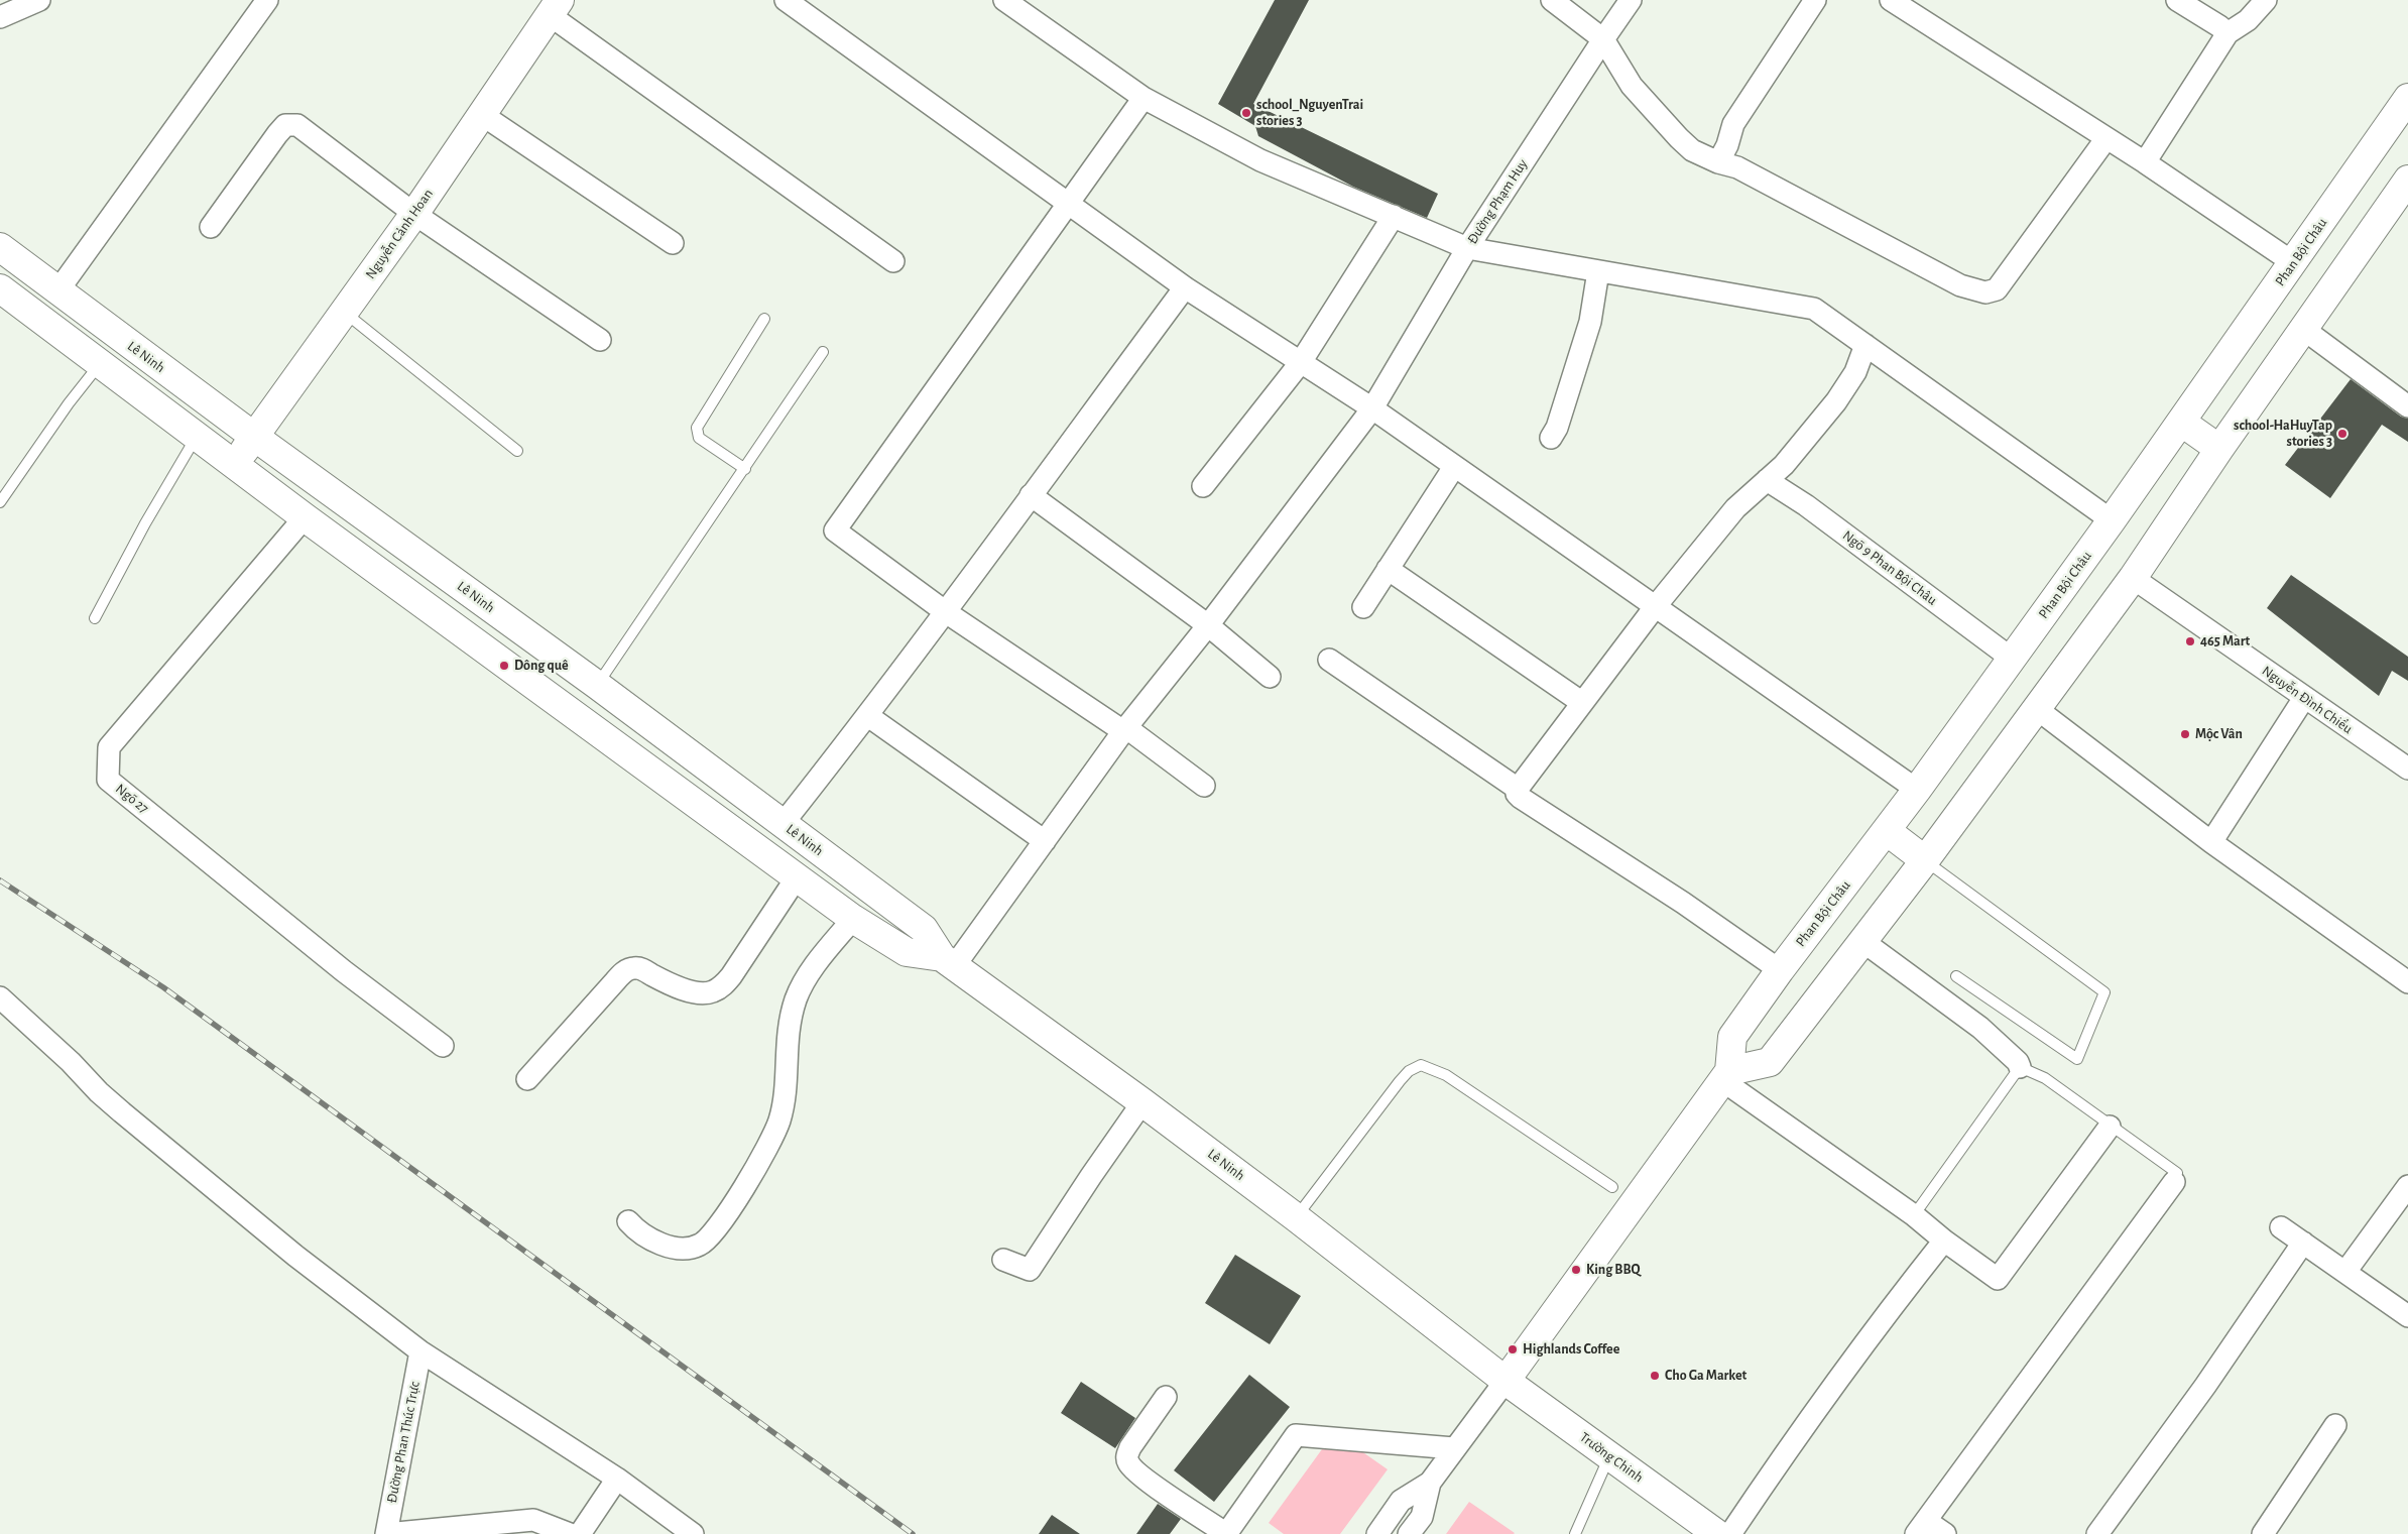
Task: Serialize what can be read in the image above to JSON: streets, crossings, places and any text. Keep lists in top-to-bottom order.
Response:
{
  "streets": {
    "street": [
      "Đường Phạm Huy",
      "Nguyễn Cảnh Hoan",
      "Phan Bội Châu",
      "Lê Ninh",
      "Ngõ 9 Phan Bội Châu",
      "Nguyễn Đình Chiểu",
      "Ngõ 27",
      "Đường Phan Thúc Trực",
      "Trường Chinh"
    ]
  },
  "crossings": [
    ["Đường Phạm Huy", "Lê Ninh"],
    ["Nguyễn Cảnh Hoan", "Lê Ninh"],
    ["Phan Bội Châu", "Ngõ 9 Phan Bội Châu"],
    ["Lê Ninh", "Ngõ 27"],
    ["Lê Ninh", "Trường Chinh"]
  ],
  "places": [
    "school_NguyenTrai stories 3",
    "school-HaHuyTap stories 3",
    "465 Mart",
    "Dông quê",
    "Mộc Vân",
    "King BBQ",
    "Highlands Coffee",
    "Cho Ga Market"
  ]
}
